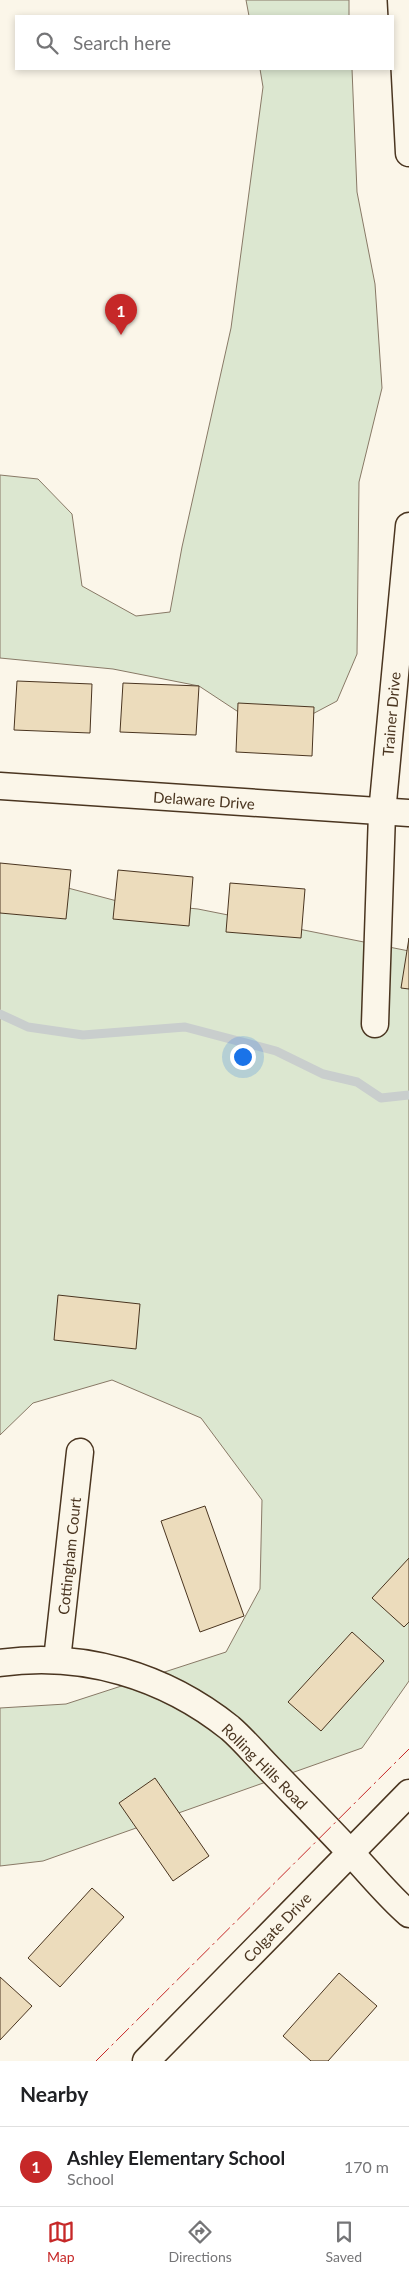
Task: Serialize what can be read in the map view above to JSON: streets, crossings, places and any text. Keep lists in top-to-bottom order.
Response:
{
  "streets": {
    "street": [
      "Trainer Drive",
      "Delaware Drive",
      "Cottingham Court",
      "Rolling Hills Road",
      "Colgate Drive"
    ]
  },
  "crossings": [
    ["Trainer Drive", "Delaware Drive"],
    ["Cottingham Court", "Rolling Hills Road"],
    ["Rolling Hills Road", "Colgate Drive"]
  ],
  "page": {
    "search": "Search here",
    "pins": "1",
    "heading": "Nearby",
    "list": [
      {
        "mark": "1",
        "name": "Ashley Elementary School",
        "note": "School",
        "value": "170 m"
      }
    ],
    "nav": ["Map", "Directions", "Saved"]
  }
}
